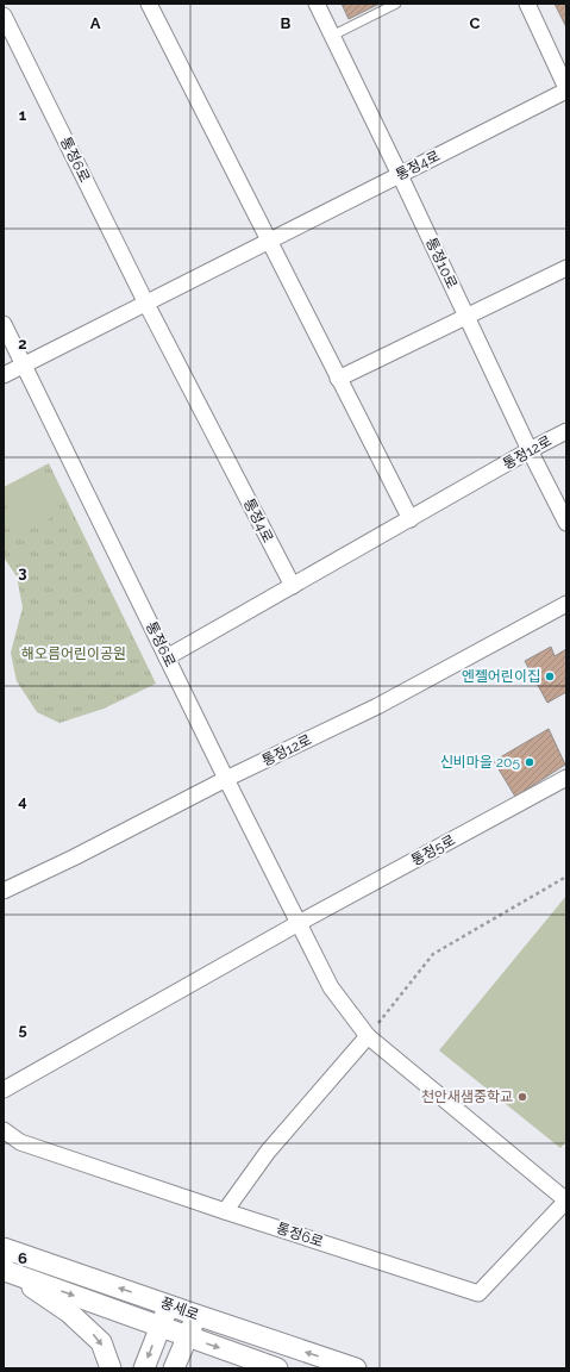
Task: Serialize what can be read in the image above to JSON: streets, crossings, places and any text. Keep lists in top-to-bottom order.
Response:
{
  "streets": {
    "street": [
      "통정6로",
      "통정4로",
      "통정10로",
      "통정12로",
      "통정5로",
      "풍세로"
    ]
  },
  "crossings": [
    ["통정6로", "통정4로"],
    ["통정6로", "통정12로"],
    ["통정6로", "통정5로"],
    ["통정4로", "통정10로"],
    ["통정4로", "통정12로"],
    ["통정10로", "통정12로"]
  ],
  "parks": ["해오름어린이공원"],
  "places": ["엔젤어린이집", "신비마을 205", "천안새샘중학교"],
  "grid": {
    "columns": ["A", "B", "C"],
    "rows": [
      "1",
      "2",
      "3",
      "4",
      "5",
      "6"
    ]
  }
}
